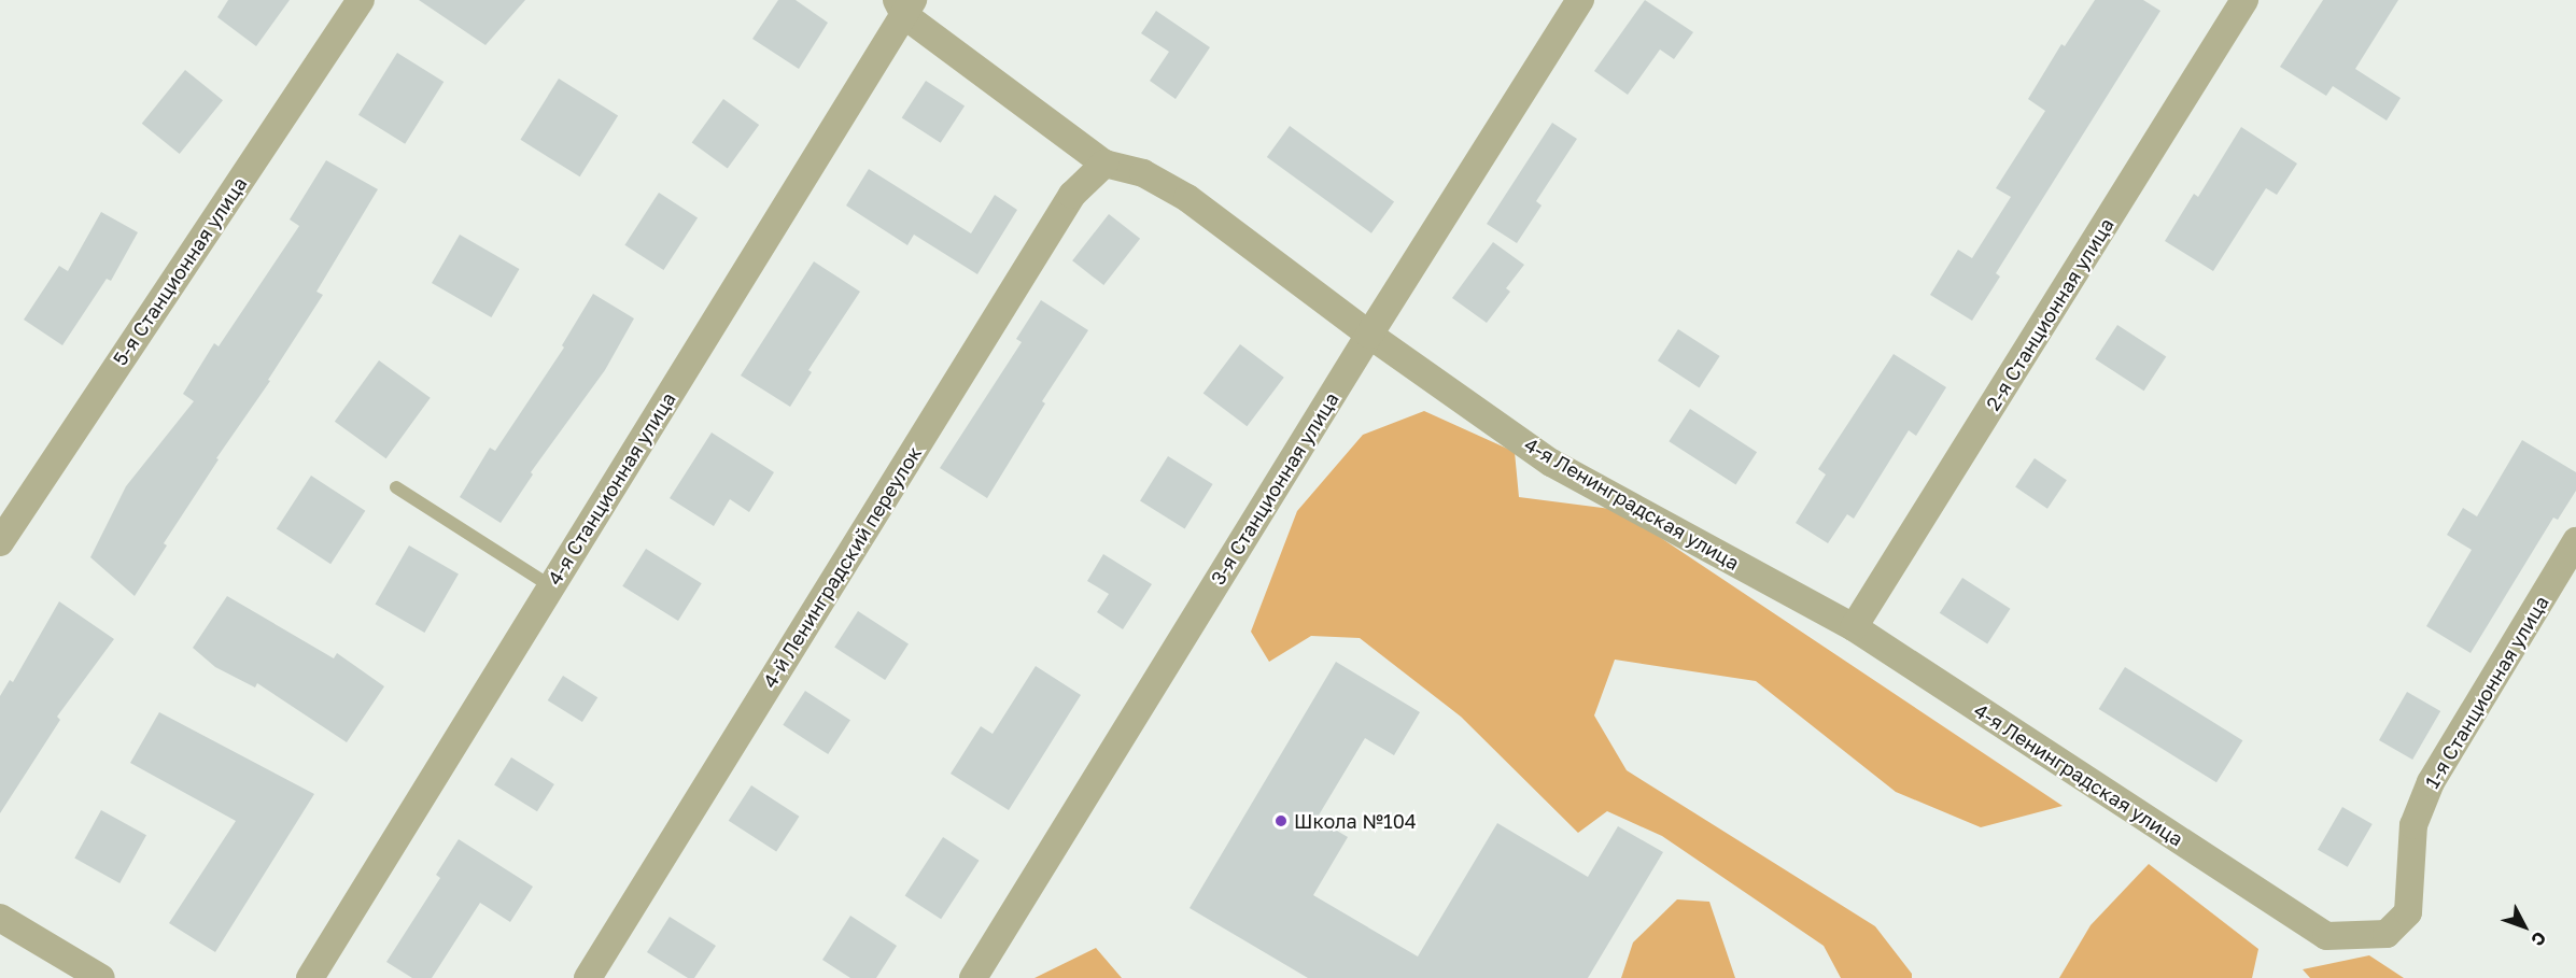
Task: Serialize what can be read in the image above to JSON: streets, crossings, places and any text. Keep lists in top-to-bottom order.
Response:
{
  "streets": {
    "street": [
      "5-я Станционная улица",
      "2-я Станционная улица",
      "4-я Станционная улица",
      "3-я Станционная улица",
      "4-я Ленинградская улица",
      "4-й Ленинградский переулок",
      "1-я Станционная улица"
    ]
  },
  "crossings": [
    ["2-я Станционная улица", "4-я Ленинградская улица"],
    ["4-я Станционная улица", "4-я Ленинградская улица"],
    ["3-я Станционная улица", "4-я Ленинградская улица"],
    ["4-я Ленинградская улица", "4-й Ленинградский переулок"],
    ["4-я Ленинградская улица", "1-я Станционная улица"]
  ],
  "places": ["Школа №104"],
  "north": "bottom right"
}
